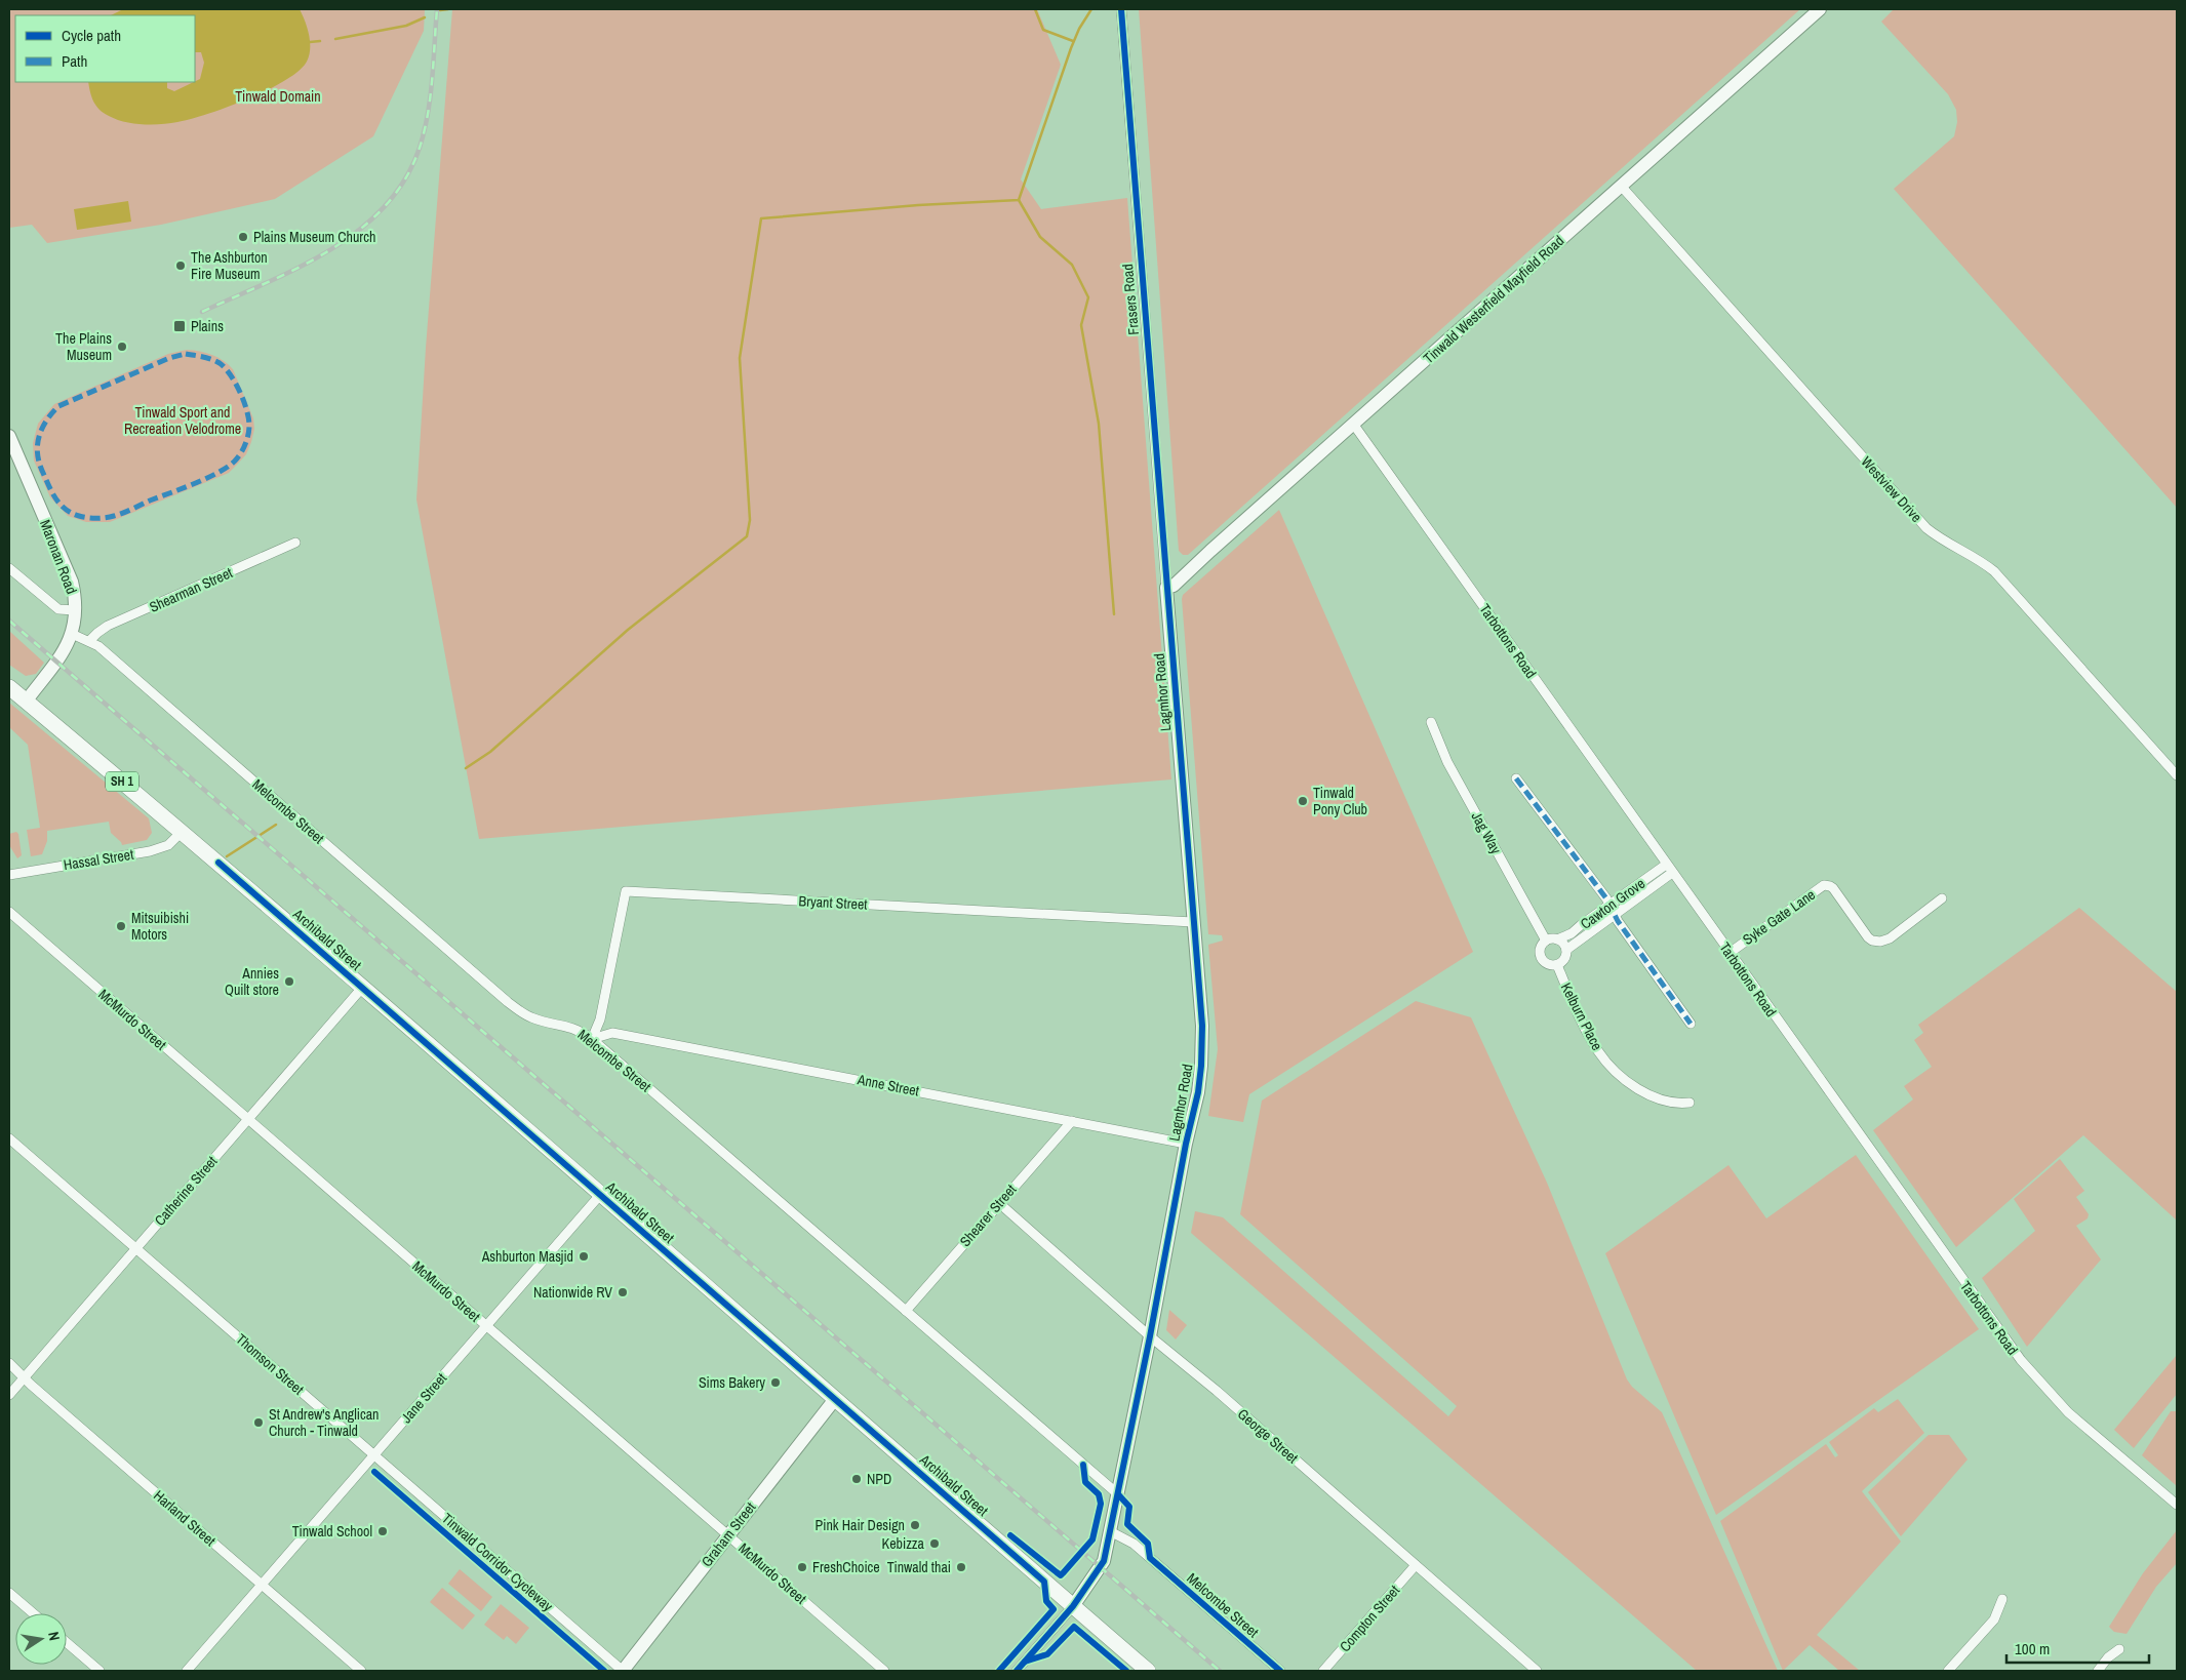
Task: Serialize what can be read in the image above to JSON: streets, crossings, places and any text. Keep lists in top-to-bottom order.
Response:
{
  "streets": {
    "highway": ["SH 1", "Archibald Street"],
    "street": [
      "Frasers Road",
      "Tinwald Westerfield Mayfield Road",
      "Westview Drive",
      "Maronan Road",
      "Shearman Street",
      "Tarbottons Road",
      "Lagmhor Road",
      "Melcombe Street",
      "Jag Way",
      "Hassal Street",
      "Bryant Street",
      "Cawton Grove",
      "Syke Gate Lane",
      "Kelburn Place",
      "McMurdo Street",
      "Anne Street",
      "Catherine Street",
      "Shearer Street",
      "Thomson Street",
      "Jane Street",
      "George Street",
      "Harland Street",
      "Graham Street",
      "Compton Street"
    ],
    "cycle path": ["Tinwald Corridor Cycleway"]
  },
  "crossings": [
    ["Frasers Road", "Tinwald Westerfield Mayfield Road"],
    ["Frasers Road", "Lagmhor Road"],
    ["Tinwald Westerfield Mayfield Road", "Westview Drive"],
    ["Tinwald Westerfield Mayfield Road", "Tarbottons Road"],
    ["Tinwald Westerfield Mayfield Road", "Lagmhor Road"],
    ["Maronan Road", "Melcombe Street"],
    ["Maronan Road", "Archibald Street"],
    ["Shearman Street", "Melcombe Street"],
    ["Tarbottons Road", "Cawton Grove"],
    ["Tarbottons Road", "Syke Gate Lane"],
    ["Lagmhor Road", "Melcombe Street"],
    ["Lagmhor Road", "Bryant Street"],
    ["Lagmhor Road", "Archibald Street"],
    ["Lagmhor Road", "Anne Street"],
    ["Lagmhor Road", "George Street"],
    ["Melcombe Street", "Bryant Street"],
    ["Melcombe Street", "Anne Street"],
    ["Melcombe Street", "Shearer Street"],
    ["Jag Way", "Cawton Grove"],
    ["Jag Way", "Kelburn Place"],
    ["Hassal Street", "Archibald Street"],
    ["Bryant Street", "Anne Street"],
    ["Cawton Grove", "Kelburn Place"],
    ["Archibald Street", "Catherine Street"],
    ["Archibald Street", "Jane Street"],
    ["Archibald Street", "Graham Street"],
    ["McMurdo Street", "Catherine Street"],
    ["McMurdo Street", "Jane Street"],
    ["McMurdo Street", "Graham Street"],
    ["Anne Street", "Shearer Street"],
    ["Catherine Street", "Thomson Street"],
    ["Catherine Street", "Harland Street"],
    ["Shearer Street", "George Street"],
    ["Thomson Street", "Jane Street"],
    ["Thomson Street", "Graham Street"],
    ["Jane Street", "Harland Street"],
    ["George Street", "Compton Street"]
  ],
  "parks": ["Tinwald Domain", "Tinwald Sport and Recreation Velodrome"],
  "places": {
    "other": [
      "Plains Museum Church",
      "The Ashburton Fire Museum",
      "The Plains Museum",
      "Tinwald Pony Club",
      "Mitsuibishi Motors",
      "Annies Quilt store",
      "Ashburton Masjid",
      "Nationwide RV",
      "Sims Bakery",
      "St Andrew's Anglican Church - Tinwald",
      "NPD",
      "Pink Hair Design",
      "Tinwald School",
      "Kebizza",
      "FreshChoice",
      "Tinwald thai"
    ],
    "transit": ["Plains"]
  },
  "legend": ["Cycle path", "Path"],
  "scale_bar": "100 m",
  "north": "right"
}
